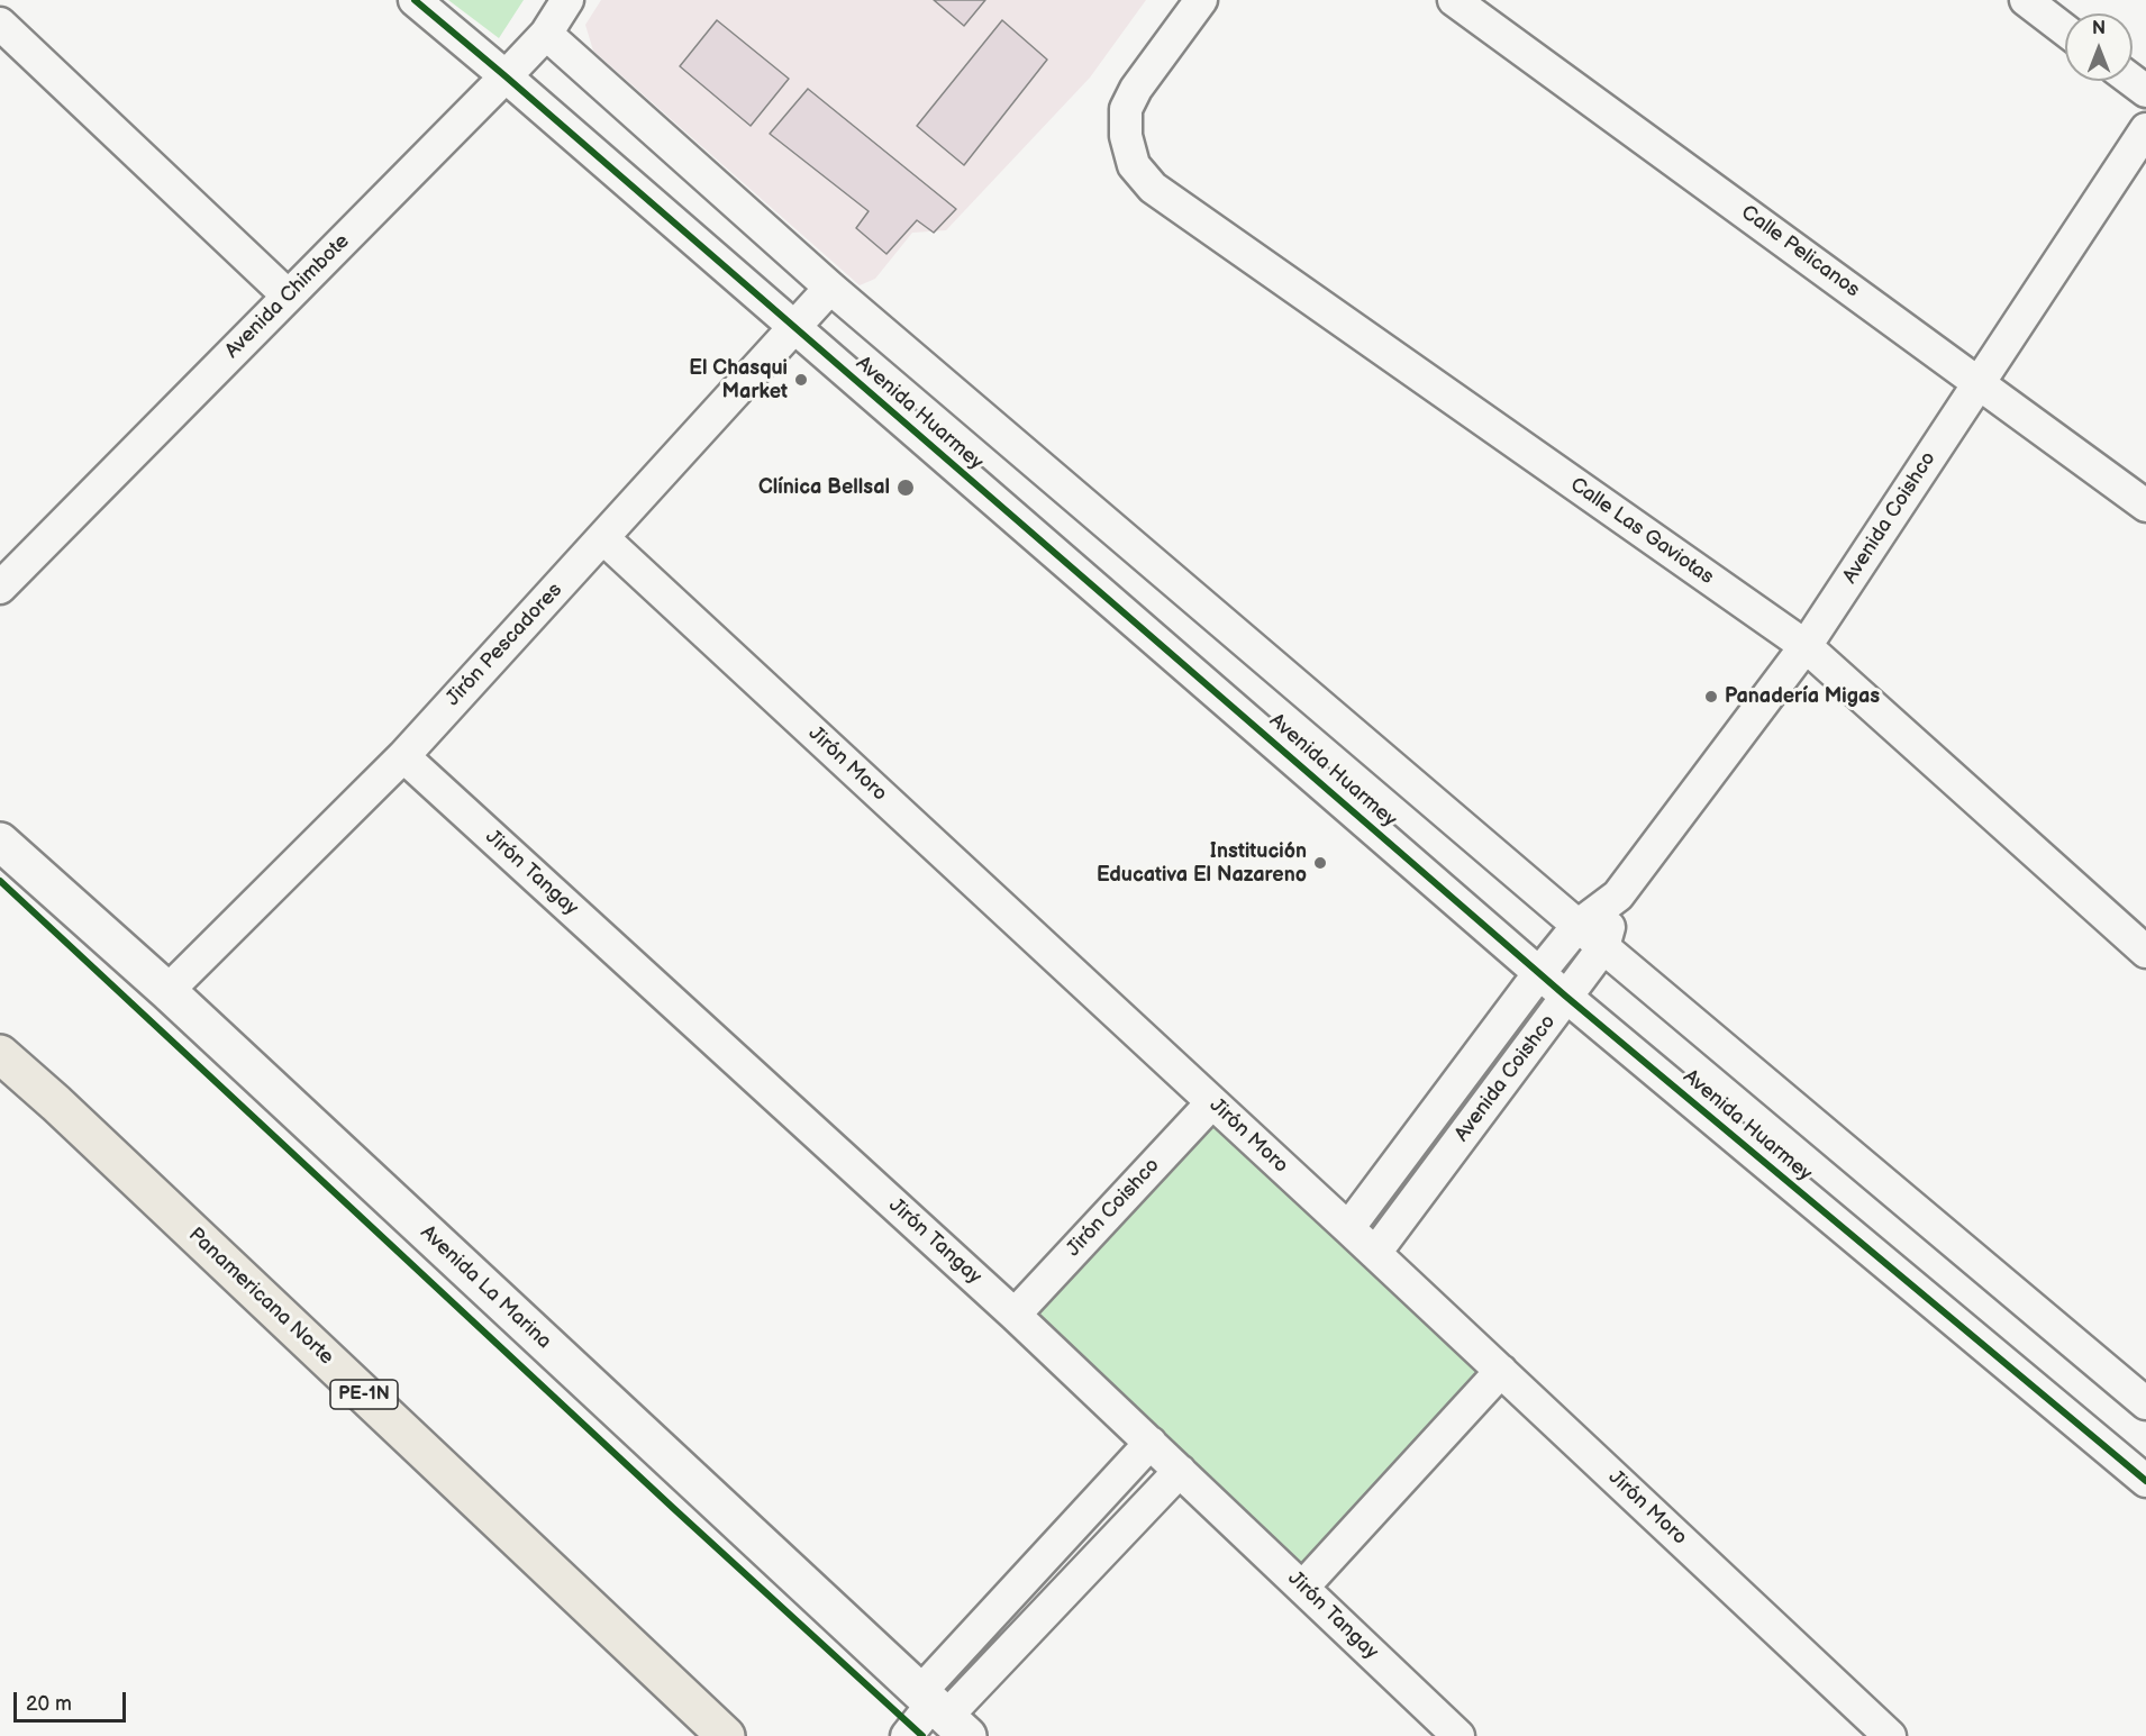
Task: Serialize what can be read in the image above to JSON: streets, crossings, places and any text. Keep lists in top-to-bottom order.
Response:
{
  "streets": {
    "highway": ["Panamericana Norte", "PE-1N"],
    "main road": ["Avenida La Marina"],
    "street": [
      "Calle Pelicanos",
      "Avenida Chimbote",
      "Avenida Huarmey",
      "Avenida Coishco",
      "Calle Las Gaviotas",
      "Jirón Pescadores",
      "Jirón Moro",
      "Jirón Tangay",
      "Jirón Coishco"
    ]
  },
  "crossings": [
    ["Calle Pelicanos", "Avenida Coishco"],
    ["Avenida Chimbote", "Avenida Huarmey"],
    ["Avenida Huarmey", "Avenida Coishco"],
    ["Avenida Huarmey", "Jirón Pescadores"],
    ["Avenida Coishco", "Calle Las Gaviotas"],
    ["Avenida Coishco", "Jirón Moro"],
    ["Jirón Pescadores", "Jirón Moro"],
    ["Jirón Pescadores", "Jirón Tangay"],
    ["Jirón Pescadores", "Avenida La Marina"],
    ["Jirón Moro", "Jirón Coishco"],
    ["Jirón Tangay", "Jirón Coishco"]
  ],
  "places": [
    "El Chasqui Market",
    "Clínica Bellsal",
    "Panadería Migas",
    "Institución Educativa El Nazareno"
  ],
  "scale_bar": "20 m",
  "north": "top"
}
